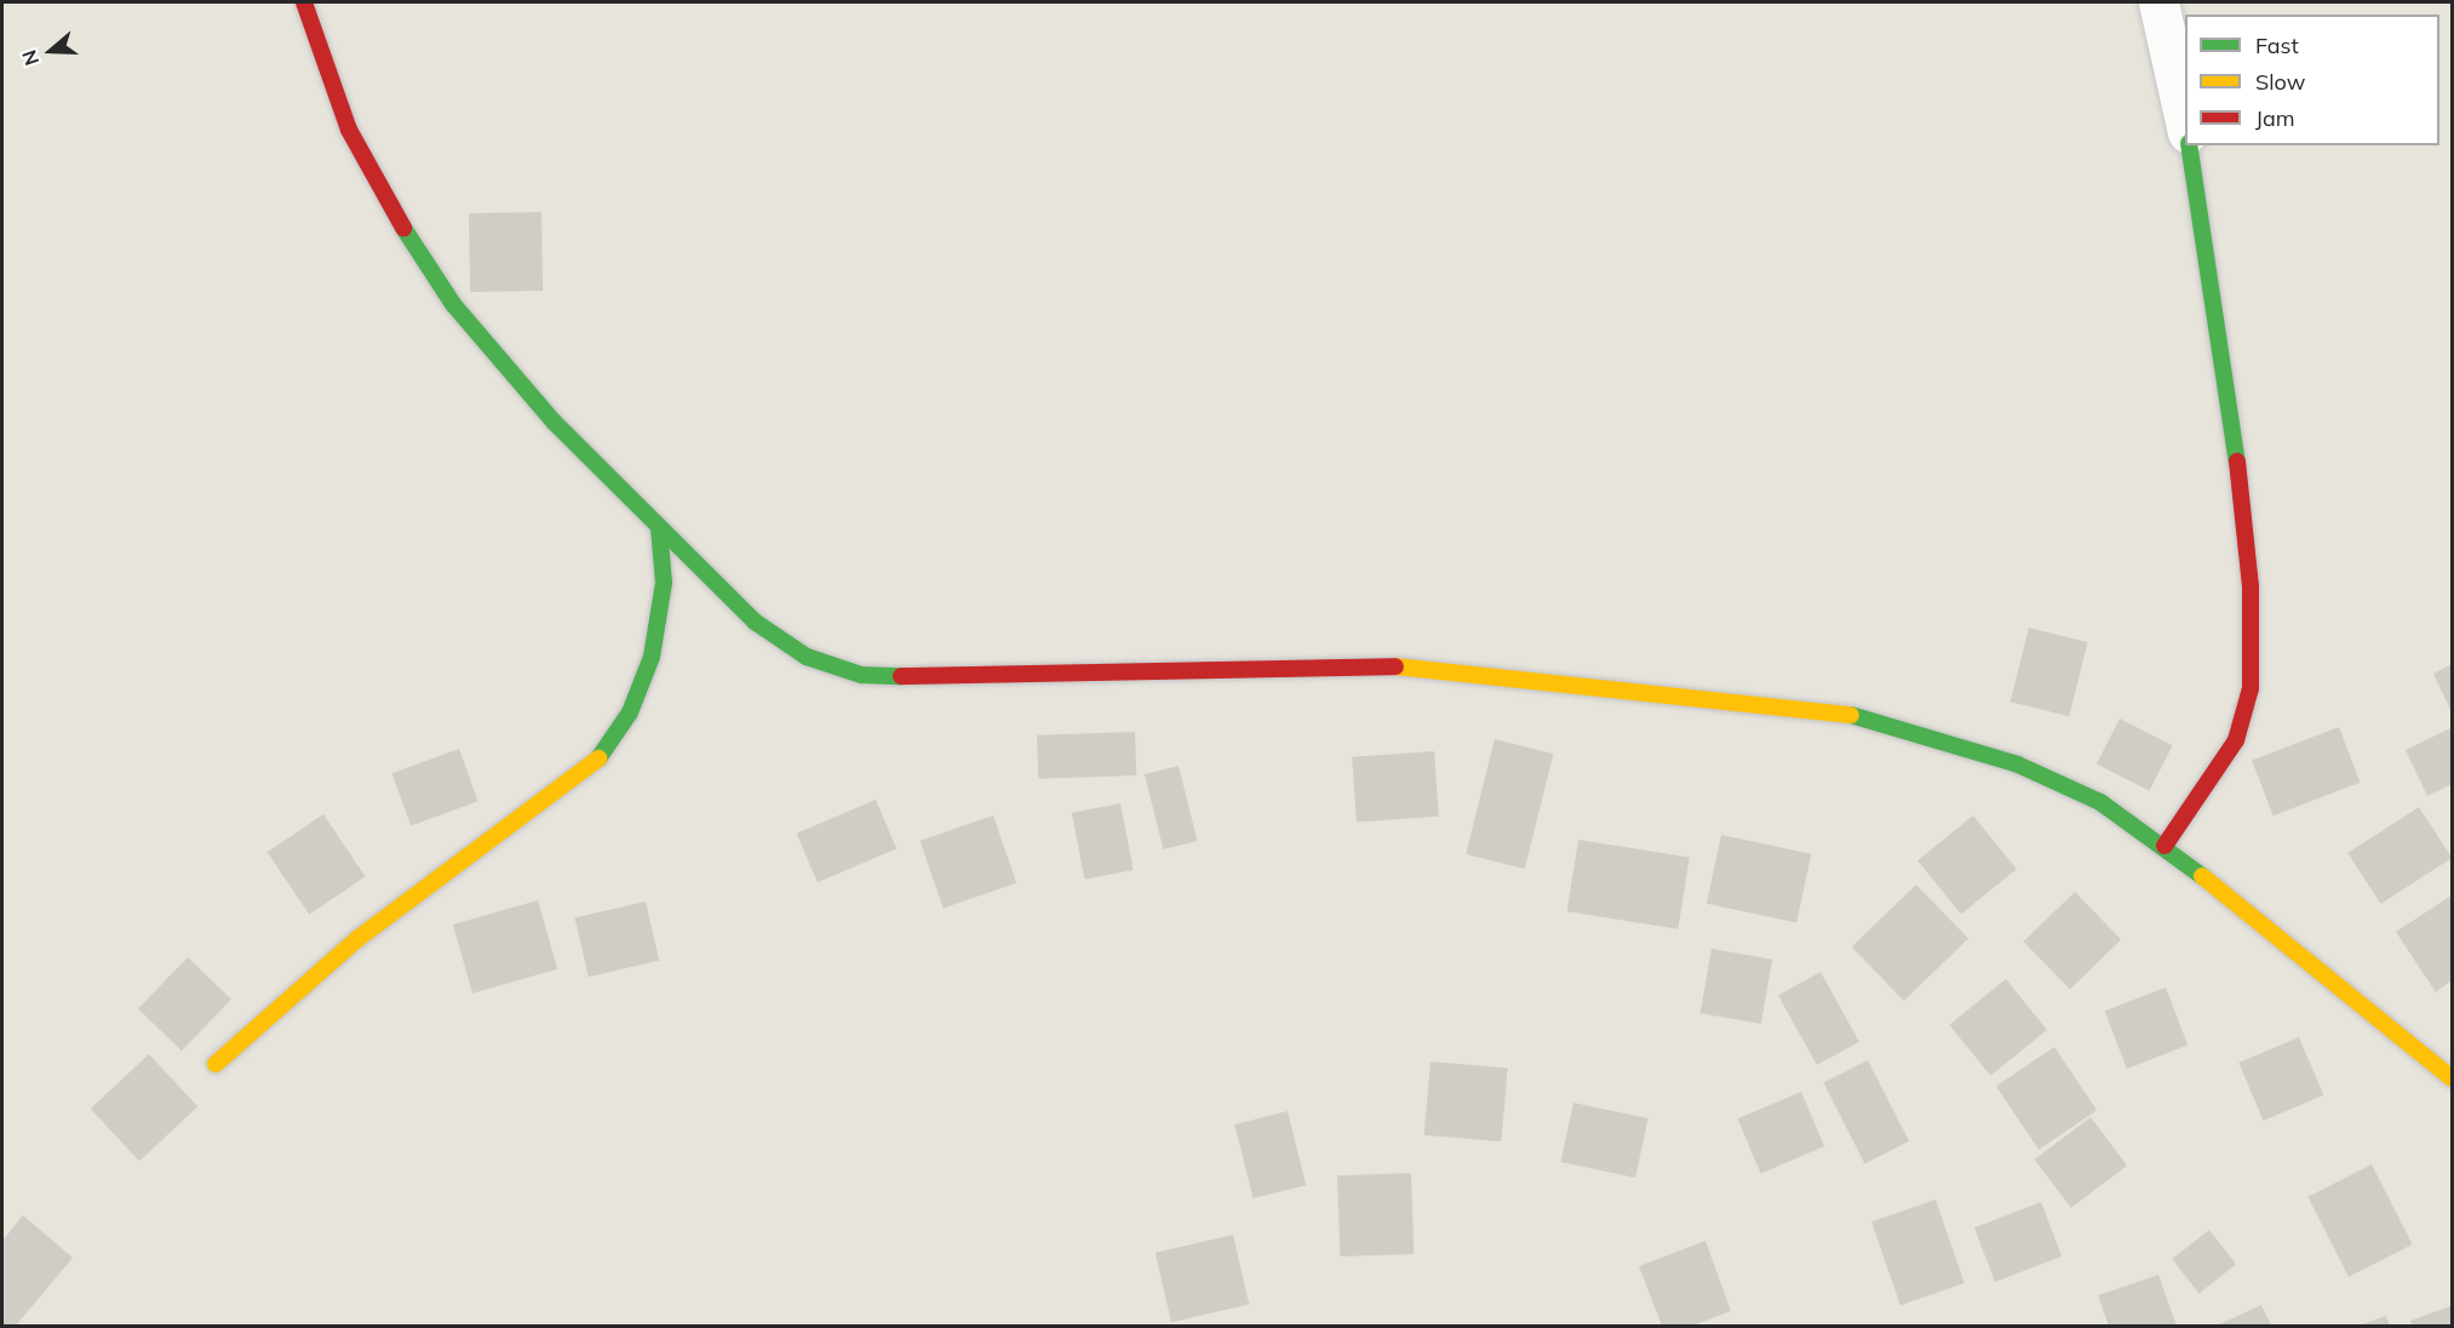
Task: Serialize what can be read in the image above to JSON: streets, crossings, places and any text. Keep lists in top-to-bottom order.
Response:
{
  "legend": ["Fast", "Slow", "Jam"],
  "north": "left"
}
